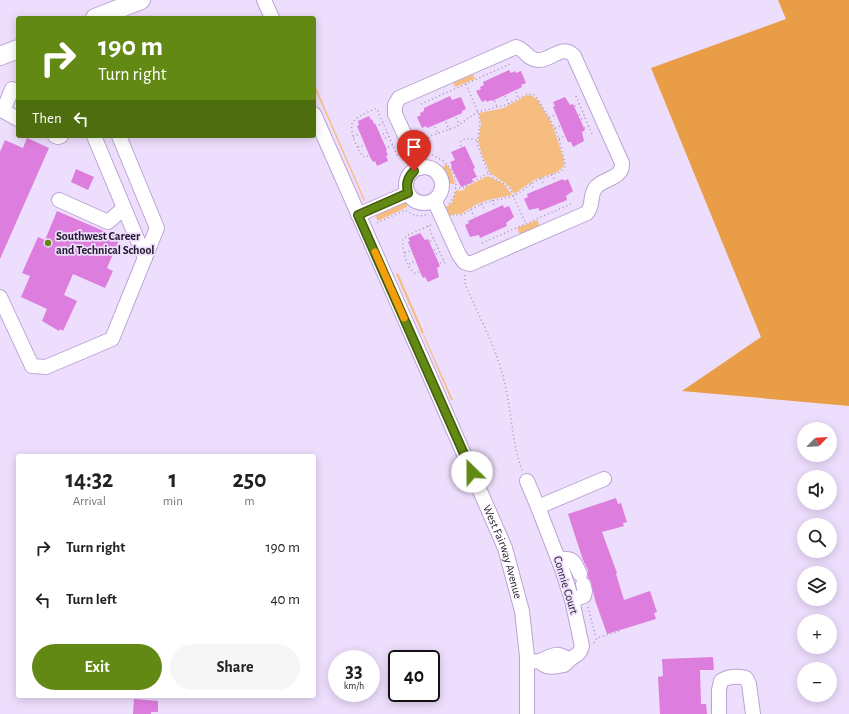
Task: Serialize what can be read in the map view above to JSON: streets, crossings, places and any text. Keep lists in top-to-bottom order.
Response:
{
  "streets": {
    "street": ["West Fairway Avenue", "Connie Court"]
  },
  "crossings": [
    ["West Fairway Avenue", "Connie Court"]
  ],
  "places": ["Southwest Career and Technical School"],
  "north": "top right",
  "page": {
    "turn": ["190 m", "Turn right"],
    "then": "Then",
    "map_buttons": ["+", "−"],
    "eta": [
      "14:32",
      "Arrival",
      "1",
      "min",
      "250",
      "m"
    ],
    "list": [
      {
        "name": "Turn right",
        "value": "190 m"
      },
      {
        "name": "Turn left",
        "value": "40 m"
      }
    ],
    "buttons": ["Exit", "Share"],
    "speed": "33 km/h",
    "limit": "40"
  }
}
